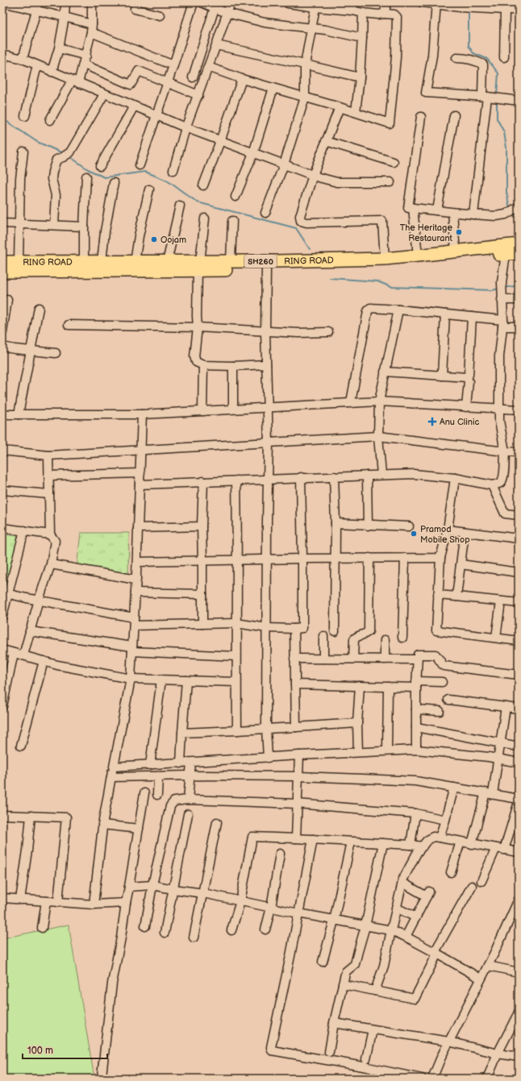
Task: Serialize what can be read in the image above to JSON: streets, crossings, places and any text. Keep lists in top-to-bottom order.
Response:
{
  "streets": {
    "highway": ["RING ROAD", "SH260"]
  },
  "places": {
    "other": ["The Heritage Restaurant", "Oojam", "Pramod Mobile Shop"],
    "health": ["Anu Clinic"]
  },
  "scale_bar": "100 m"
}
